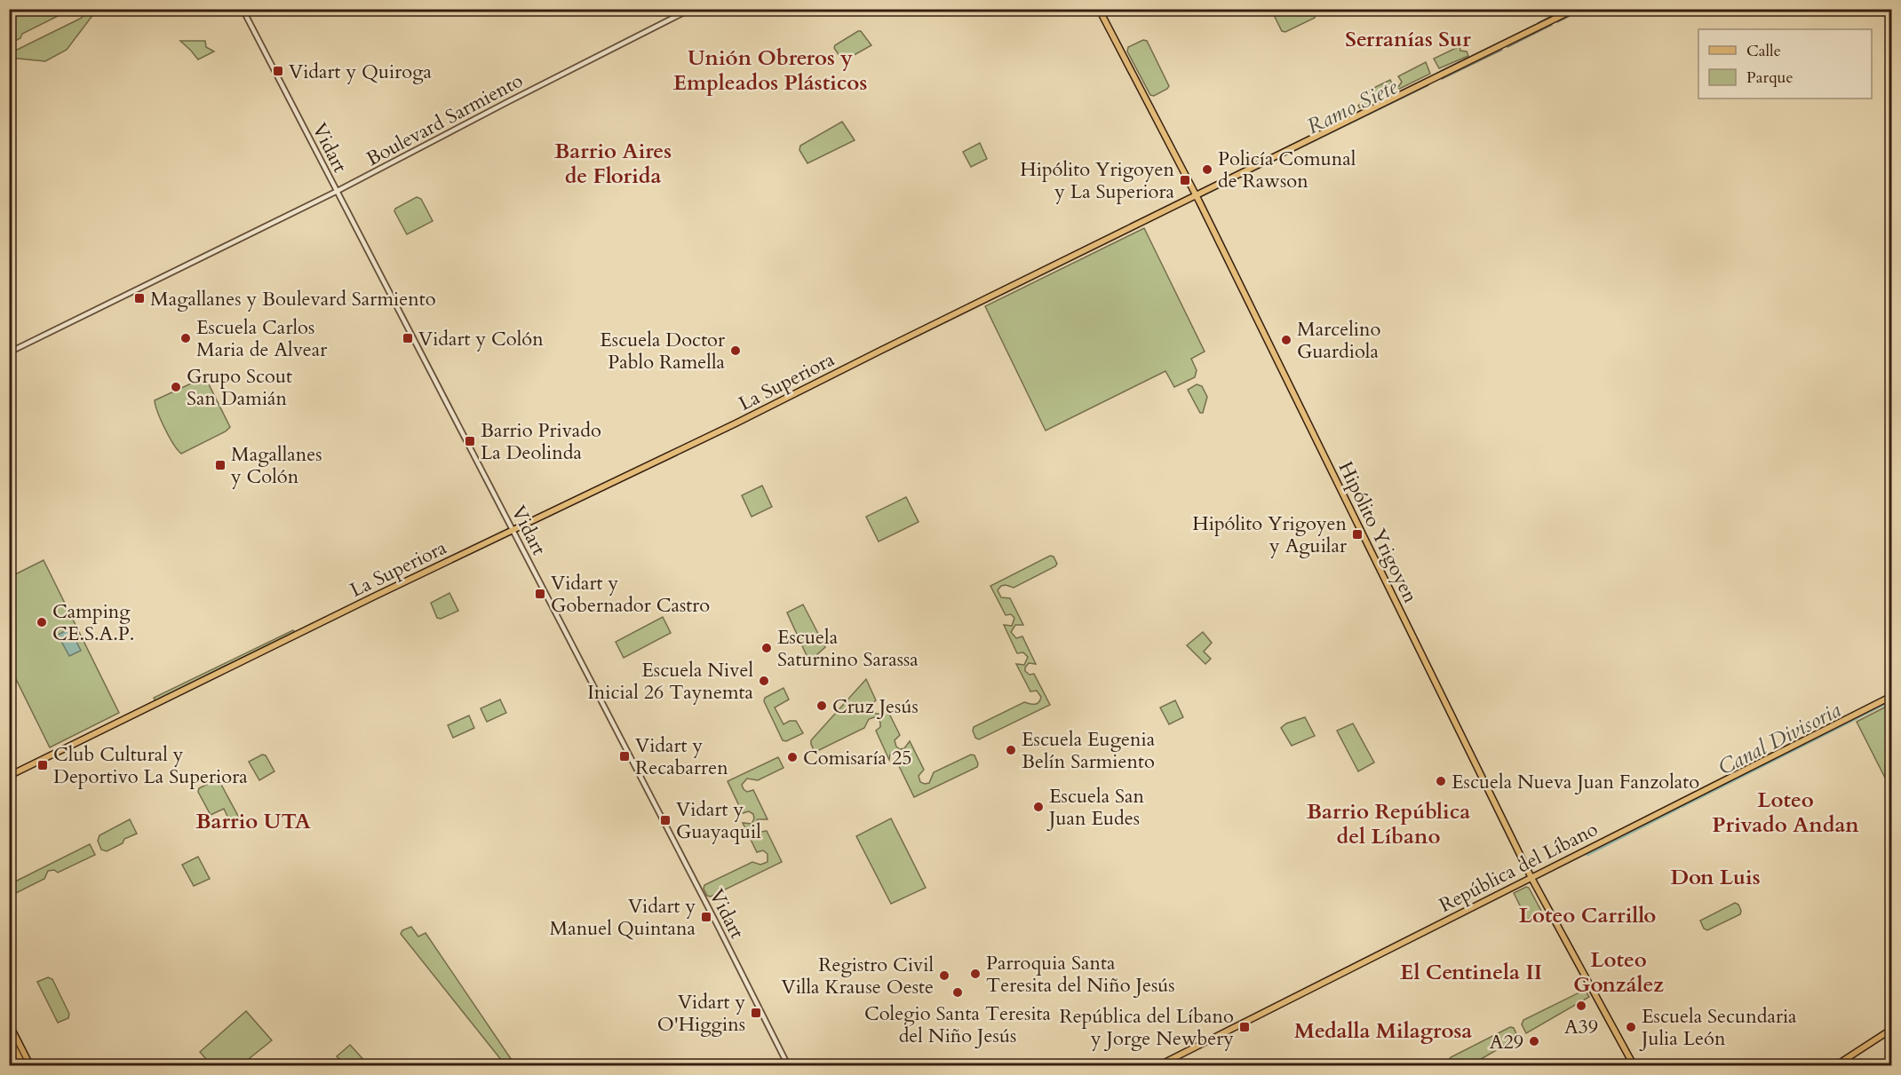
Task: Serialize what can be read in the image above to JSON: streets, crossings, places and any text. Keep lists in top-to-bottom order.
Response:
{
  "streets": {
    "main road": ["La Superiora", "Hipólito Yrigoyen", "República del Líbano"],
    "street": ["Boulevard Sarmiento", "Vidart"]
  },
  "crossings": [
    ["Boulevard Sarmiento", "Vidart"],
    ["Vidart", "La Superiora"],
    ["La Superiora", "Hipólito Yrigoyen"],
    ["Hipólito Yrigoyen", "República del Líbano"]
  ],
  "districts": [
    "Serranías Sur",
    "Unión Obreros y Empleados Plásticos",
    "Barrio Aires de Florida",
    "Loteo Privado Andan",
    "Barrio República del Líbano",
    "Barrio UTA",
    "Don Luis",
    "Loteo Carrillo",
    "Loteo González",
    "El Centinela II",
    "Medalla Milagrosa"
  ],
  "water": ["Ramo Siete", "Canal Divisoria"],
  "places": {
    "transit": [
      "Vidart y Quiroga",
      "Hipólito Yrigoyen y La Superiora",
      "Magallanes y Boulevard Sarmiento",
      "Vidart y Colón",
      "Barrio Privado La Deolinda",
      "Magallanes y Colón",
      "Hipólito Yrigoyen y Aguilar",
      "Vidart y Gobernador Castro",
      "Vidart y Recabarren",
      "Club Cultural y Deportivo La Superiora",
      "Vidart y Guayaquil",
      "Vidart y Manuel Quintana",
      "Vidart y O'Higgins",
      "República del Líbano y Jorge Newbery"
    ],
    "other": [
      "Policía Comunal de Rawson",
      "Escuela Carlos Maria de Alvear",
      "Marcelino Guardiola",
      "Escuela Doctor Pablo Ramella",
      "Grupo Scout San Damián",
      "Camping CE.S.A.P.",
      "Escuela Saturnino Sarassa",
      "Escuela Nivel Inicial 26 Taynemta",
      "Cruz Jesús",
      "Escuela Eugenia Belín Sarmiento",
      "Comisaría 25",
      "Escuela Nueva Juan Fanzolato",
      "Escuela San Juan Eudes",
      "Parroquia Santa Teresita del Niño Jesús",
      "Registro Civil Villa Krause Oeste",
      "Colegio Santa Teresita del Niño Jesús",
      "A39",
      "Escuela Secundaria Julia León",
      "A29"
    ]
  },
  "legend": ["Calle", "Parque"]
}
